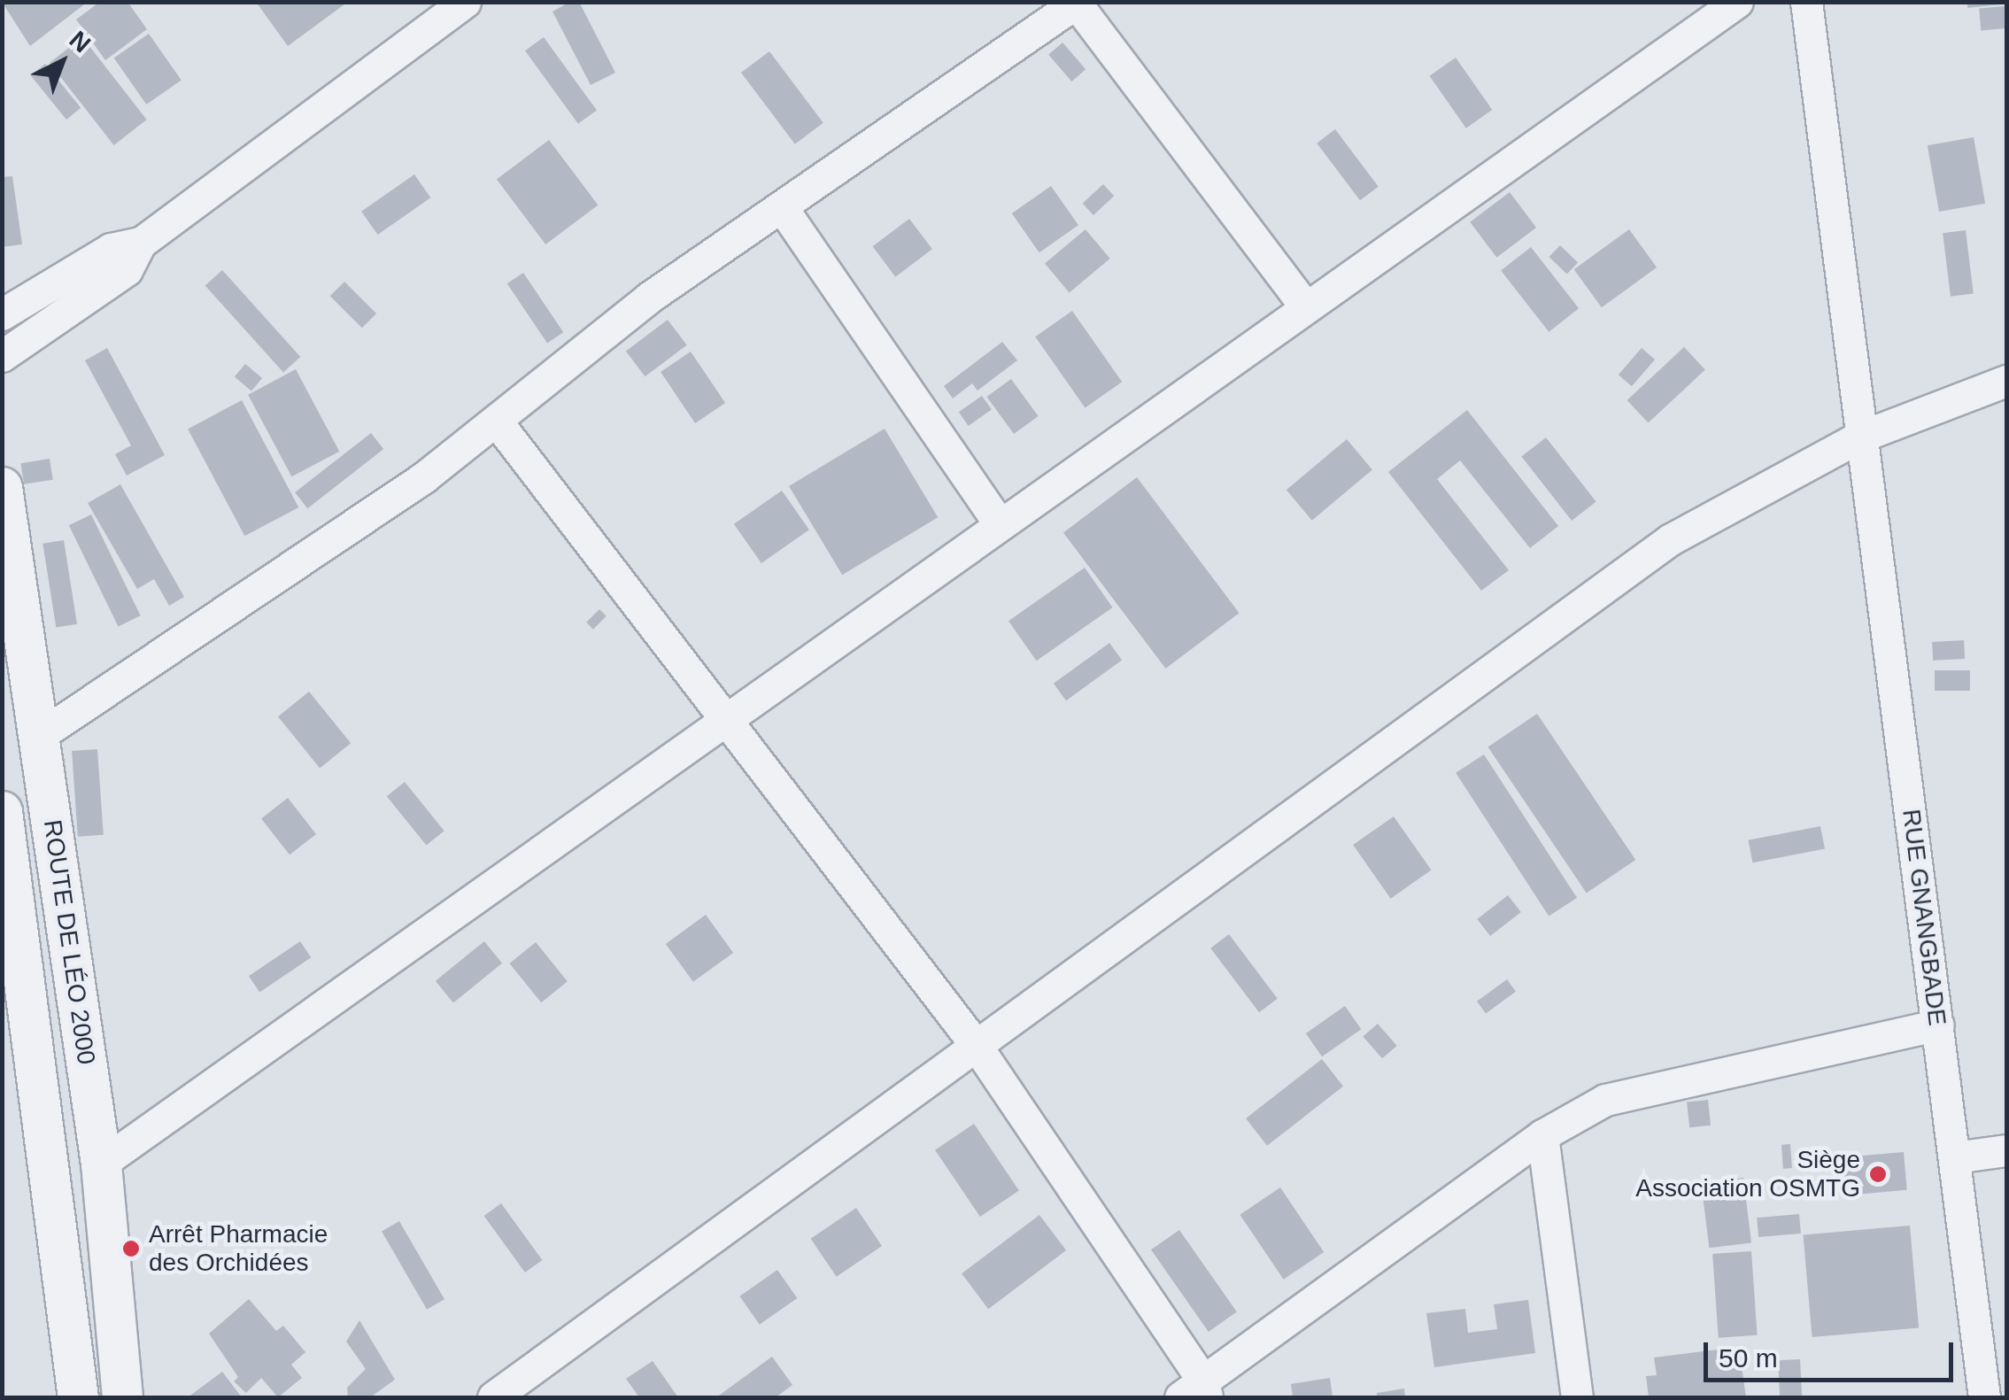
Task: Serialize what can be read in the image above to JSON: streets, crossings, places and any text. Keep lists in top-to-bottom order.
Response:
{
  "streets": {
    "street": ["RUE GNANGBADE", "ROUTE DE LÉO 2000"]
  },
  "places": ["Siège Association OSMTG", "Arrêt Pharmacie des Orchidées"],
  "scale_bar": "50 m",
  "north": "top right"
}
